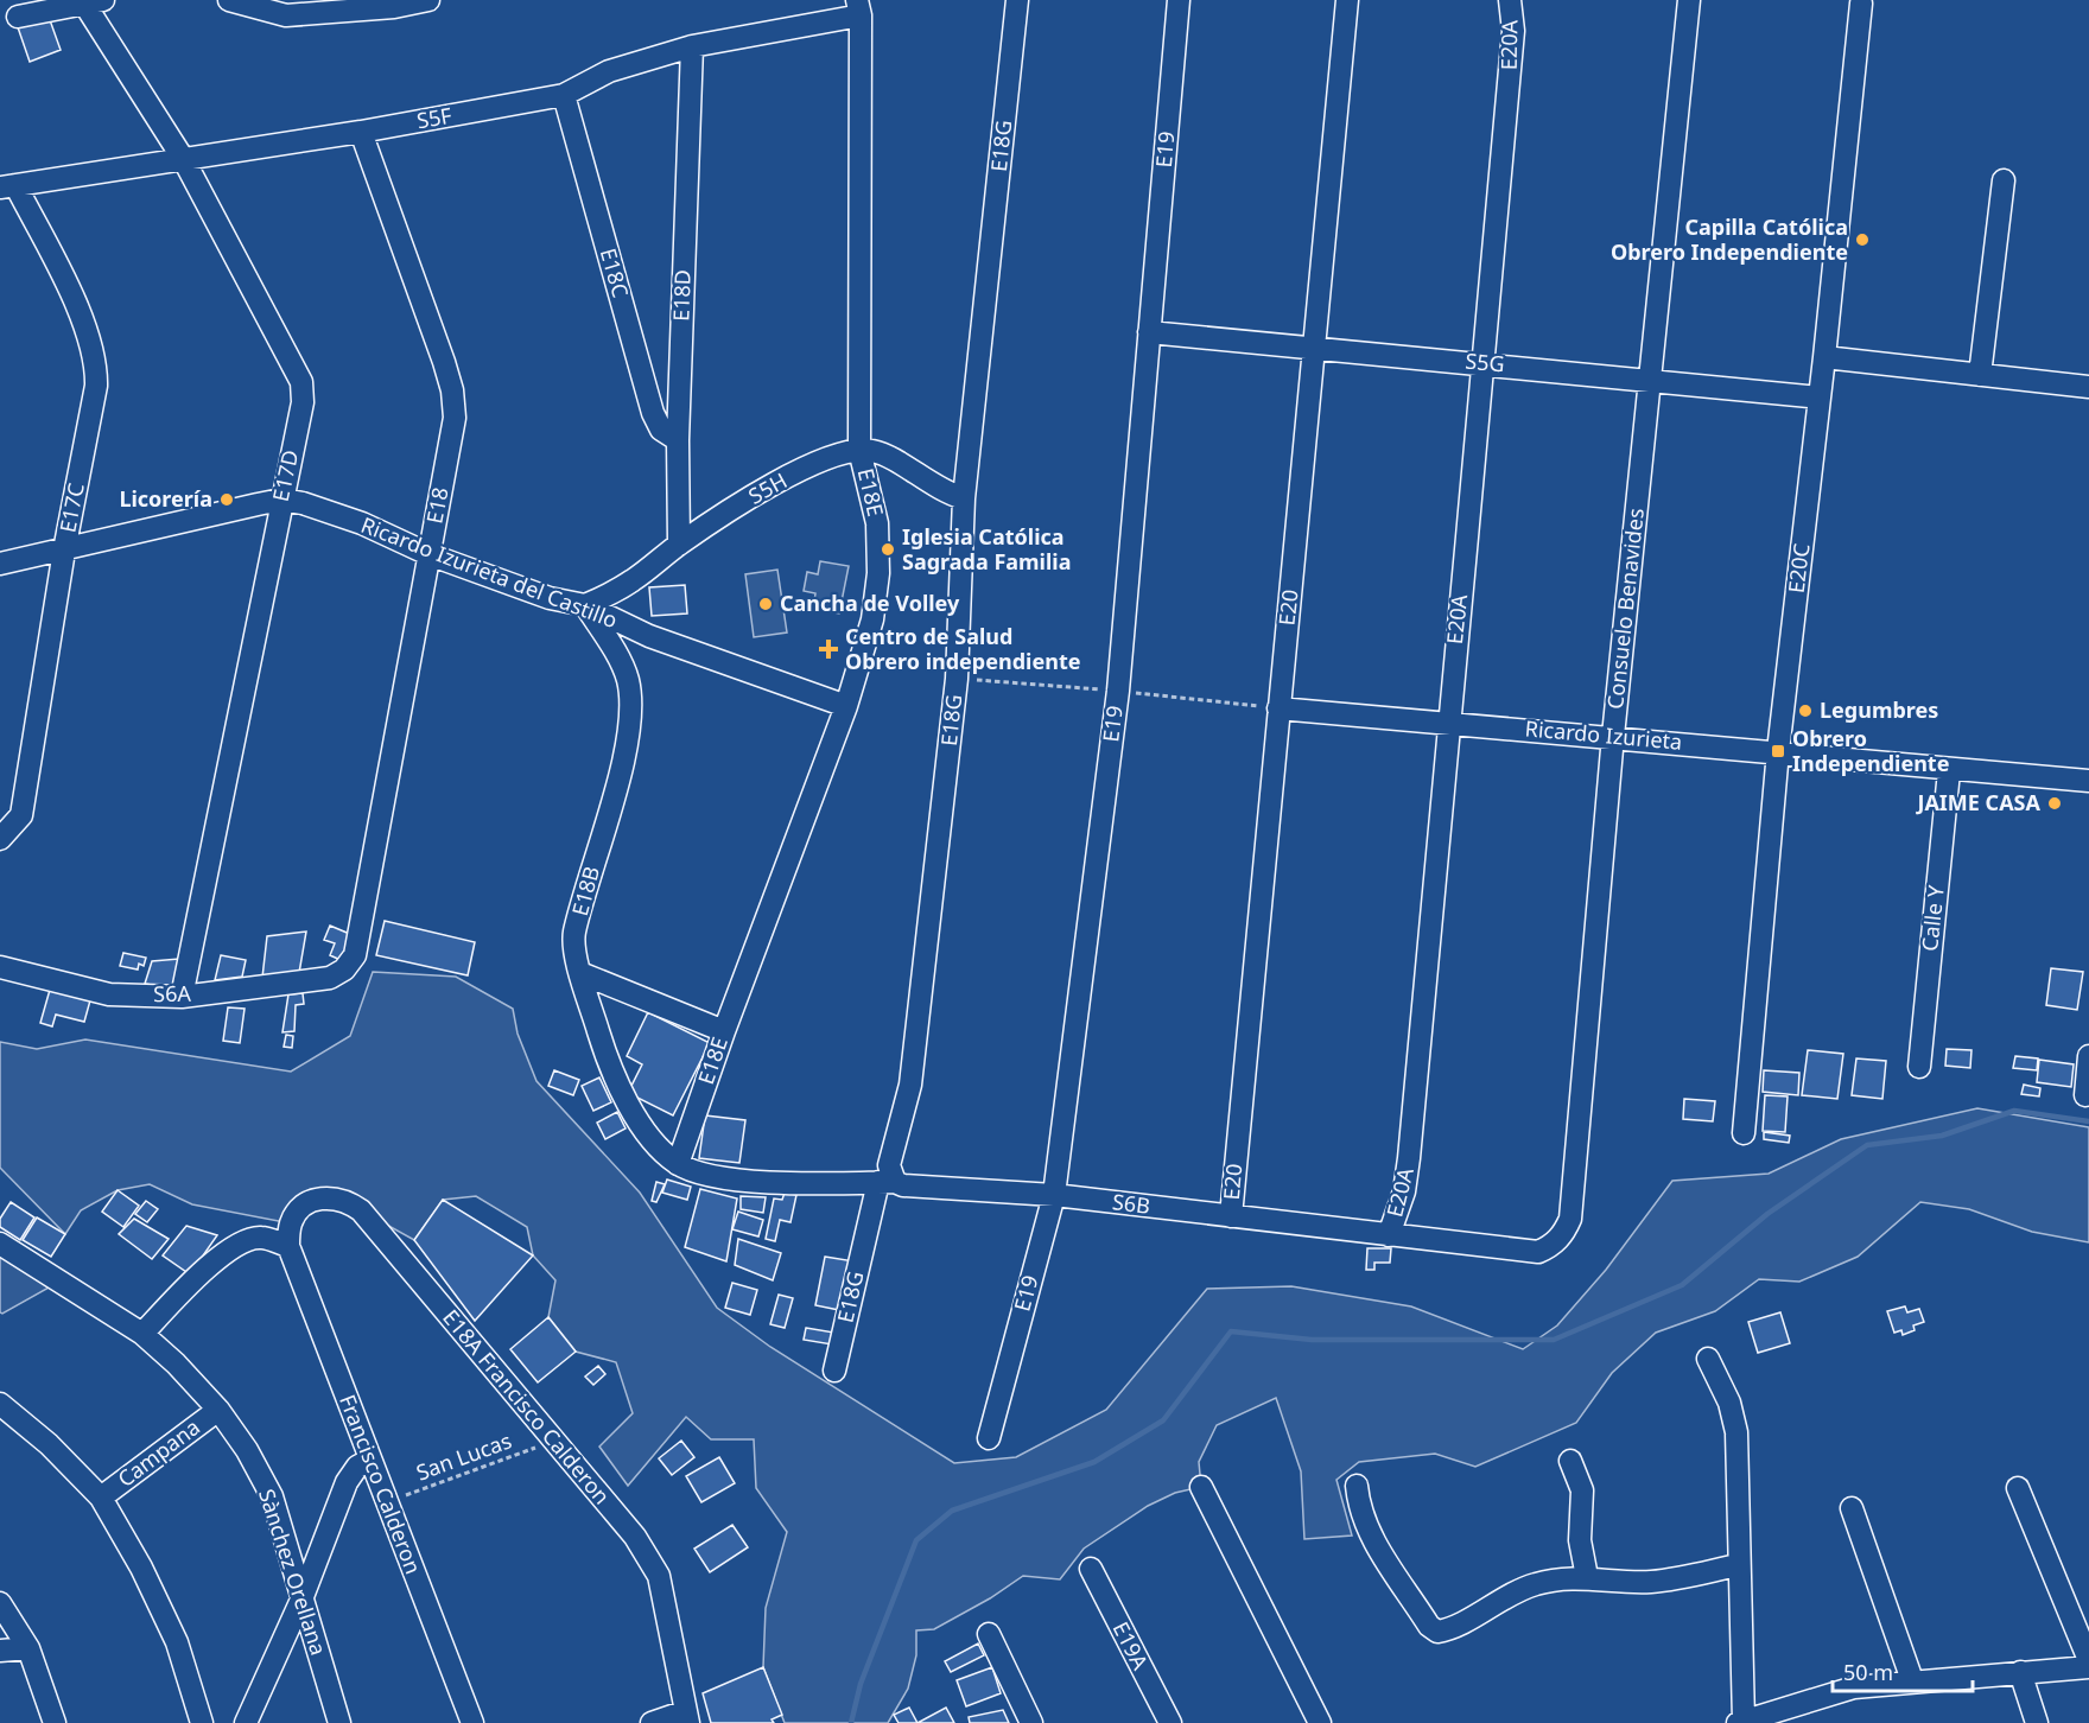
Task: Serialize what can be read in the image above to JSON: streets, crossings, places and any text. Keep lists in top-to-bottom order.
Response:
{
  "streets": {
    "street": [
      "E20A",
      "S5F",
      "E18G",
      "E19",
      "E18C",
      "E18D",
      "S5G",
      "E17D",
      "S5H",
      "E18E",
      "E18",
      "E17C",
      "E20C",
      "Ricardo Izurieta del Castillo",
      "E20",
      "Consuelo Benavides",
      "Ricardo Izurieta",
      "E18B",
      "Calle Y",
      "S6A",
      "S6B",
      "E18A Francisco Calderon",
      "Campana",
      "Francisco Calderon",
      "Sànchez Orellana",
      "E19A"
    ],
    "path": ["San Lucas"]
  },
  "crossings": [
    ["E20A", "S5G"],
    ["E20A", "Ricardo Izurieta"],
    ["E20A", "S6B"],
    ["S5F", "E18C"],
    ["S5F", "E18D"],
    ["S5F", "E17D"],
    ["S5F", "E18E"],
    ["S5F", "E18"],
    ["S5F", "E17C"],
    ["E18G", "S6B"],
    ["E19", "S5G"],
    ["E19", "S6B"],
    ["E18C", "E18D"],
    ["E18D", "S5H"],
    ["S5G", "E20C"],
    ["S5G", "E20"],
    ["S5G", "Consuelo Benavides"],
    ["E17D", "Ricardo Izurieta del Castillo"],
    ["E17D", "S6A"],
    ["S5H", "E18E"],
    ["S5H", "Ricardo Izurieta del Castillo"],
    ["S5H", "E18B"],
    ["E18E", "Ricardo Izurieta del Castillo"],
    ["E18E", "E18B"],
    ["E18E", "S6B"],
    ["E18", "Ricardo Izurieta del Castillo"],
    ["E18", "S6A"],
    ["E17C", "Ricardo Izurieta del Castillo"],
    ["E20C", "Ricardo Izurieta"],
    ["Ricardo Izurieta del Castillo", "E18B"],
    ["E20", "Ricardo Izurieta"],
    ["E20", "S6B"],
    ["Consuelo Benavides", "Ricardo Izurieta"],
    ["Consuelo Benavides", "S6B"],
    ["Ricardo Izurieta", "Calle Y"],
    ["E18B", "S6B"],
    ["E18A Francisco Calderon", "San Lucas"],
    ["E18A Francisco Calderon", "Francisco Calderon"],
    ["Campana", "Sànchez Orellana"],
    ["San Lucas", "Francisco Calderon"]
  ],
  "places": {
    "other": [
      "Capilla Católica Obrero Independiente",
      "Licorería",
      "Iglesia Católica Sagrada Familia",
      "Cancha de Volley",
      "Legumbres",
      "JAIME CASA"
    ],
    "health": ["Centro de Salud Obrero independiente"],
    "transit": ["Obrero Independiente"]
  },
  "scale_bar": "50 m"
}
